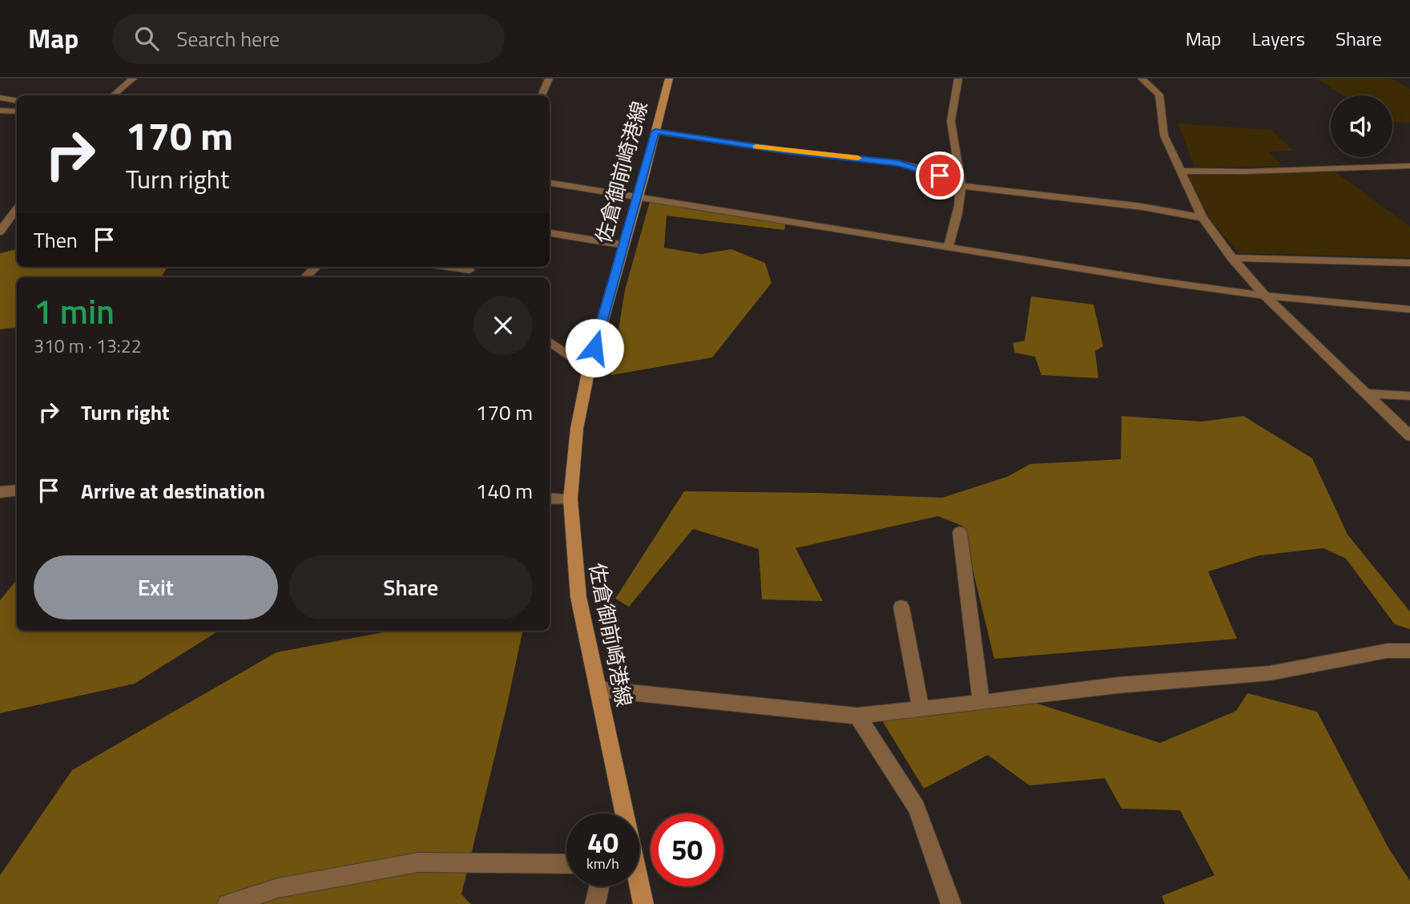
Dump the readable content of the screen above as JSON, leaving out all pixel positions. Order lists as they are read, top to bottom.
{
  "streets": {
    "main road": ["佐倉御前崎港線"]
  },
  "page": {
    "header": "Map",
    "search": "Search here",
    "nav": ["Map", "Layers", "Share"],
    "turn": ["170 m", "Turn right"],
    "then": "Then",
    "heading": ["1 min", "310 m · 13:22"],
    "list": [
      {
        "name": "Turn right",
        "value": "170 m"
      },
      {
        "name": "Arrive at destination",
        "value": "140 m"
      }
    ],
    "buttons": ["Exit", "Share"],
    "speed": "40 km/h",
    "limit": "50"
  }
}
